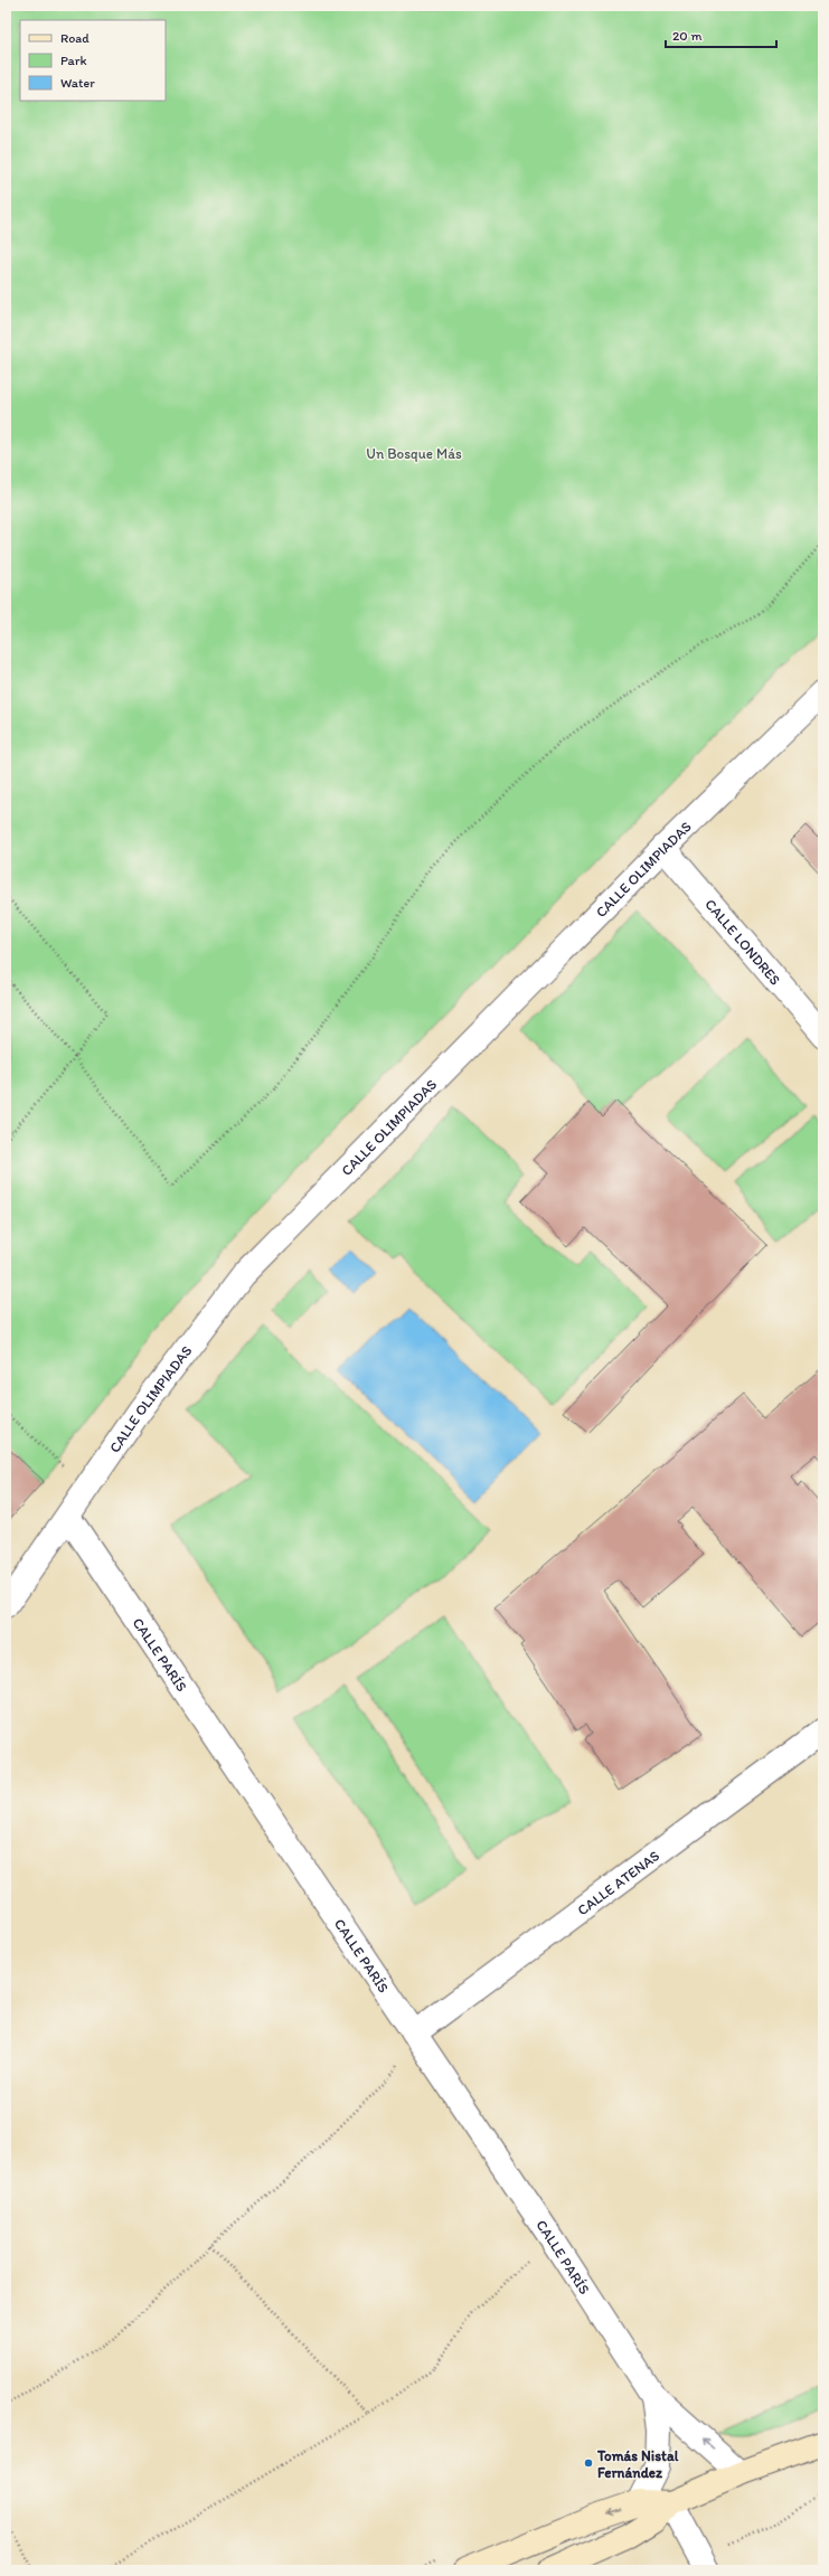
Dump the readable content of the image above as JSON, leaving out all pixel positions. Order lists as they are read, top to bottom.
{
  "streets": {
    "street": [
      "CALLE OLIMPIADAS",
      "CALLE LONDRES",
      "CALLE PARÍS",
      "CALLE ATENAS"
    ]
  },
  "crossings": [
    ["CALLE OLIMPIADAS", "CALLE LONDRES"],
    ["CALLE OLIMPIADAS", "CALLE PARÍS"],
    ["CALLE PARÍS", "CALLE ATENAS"]
  ],
  "parks": ["Un Bosque Más"],
  "places": ["Tomás Nistal Fernández"],
  "legend": ["Road", "Park", "Water"],
  "scale_bar": "20 m"
}
